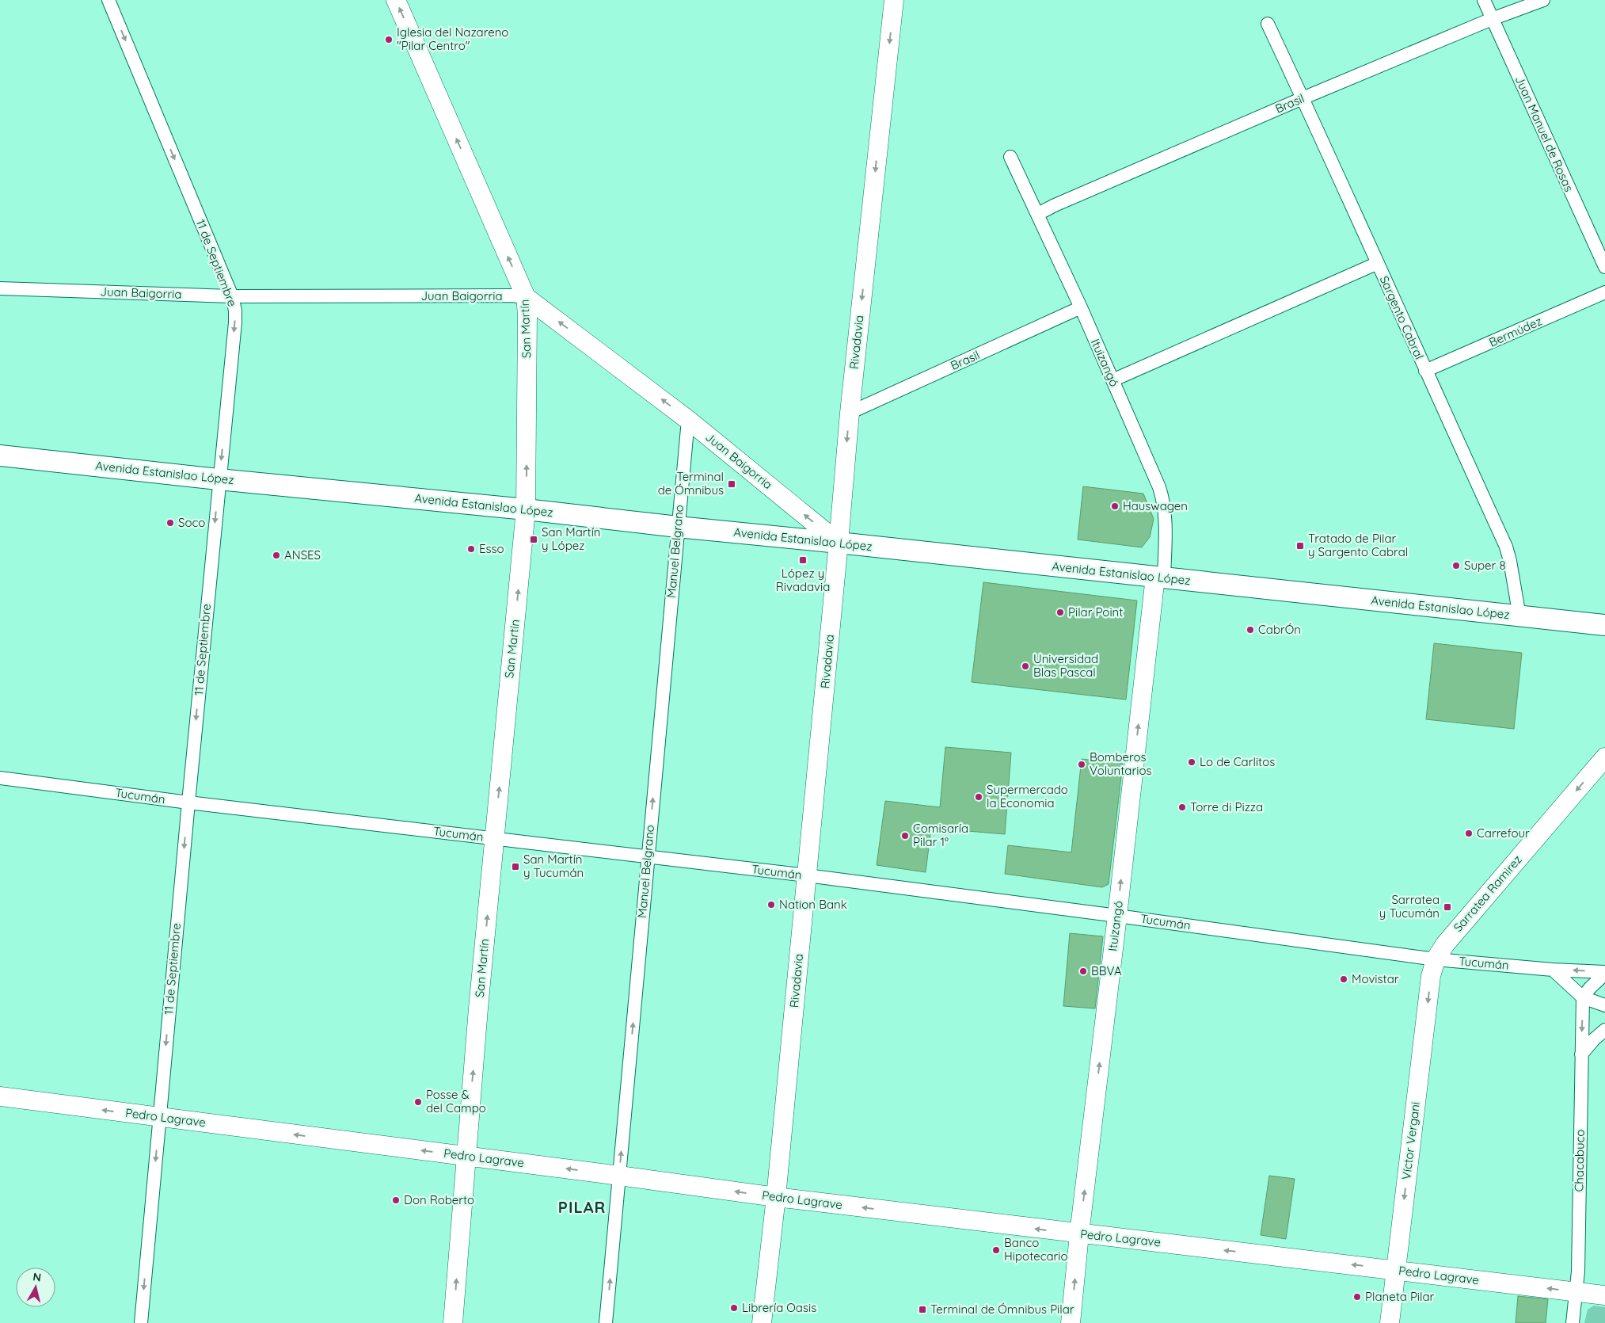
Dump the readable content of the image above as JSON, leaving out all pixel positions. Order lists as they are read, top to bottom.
{
  "streets": {
    "main road": ["Avenida Estanislao López"],
    "street": [
      "Brasil",
      "Juan Manuel de Rosas",
      "11 de Septiembre",
      "Juan Baigorria",
      "Sargento Cabral",
      "San Martín",
      "Bermúdez",
      "Rivadavia",
      "Ituizangó",
      "Manuel Belgrano",
      "Tucumán",
      "Sarratea Ramirez",
      "Pedro Lagrave",
      "Víctor Vergani",
      "Chacabuco"
    ]
  },
  "crossings": [
    ["Brasil", "Juan Manuel de Rosas"],
    ["Brasil", "Sargento Cabral"],
    ["Brasil", "Rivadavia"],
    ["Brasil", "Ituizangó"],
    ["11 de Septiembre", "Juan Baigorria"],
    ["11 de Septiembre", "Avenida Estanislao López"],
    ["11 de Septiembre", "Tucumán"],
    ["11 de Septiembre", "Pedro Lagrave"],
    ["Juan Baigorria", "San Martín"],
    ["Juan Baigorria", "Rivadavia"],
    ["Juan Baigorria", "Avenida Estanislao López"],
    ["Juan Baigorria", "Manuel Belgrano"],
    ["Sargento Cabral", "Bermúdez"],
    ["Sargento Cabral", "Avenida Estanislao López"],
    ["San Martín", "Avenida Estanislao López"],
    ["San Martín", "Tucumán"],
    ["San Martín", "Pedro Lagrave"],
    ["Rivadavia", "Avenida Estanislao López"],
    ["Rivadavia", "Tucumán"],
    ["Rivadavia", "Pedro Lagrave"],
    ["Ituizangó", "Avenida Estanislao López"],
    ["Ituizangó", "Tucumán"],
    ["Ituizangó", "Pedro Lagrave"],
    ["Avenida Estanislao López", "Manuel Belgrano"],
    ["Manuel Belgrano", "Tucumán"],
    ["Manuel Belgrano", "Pedro Lagrave"],
    ["Tucumán", "Sarratea Ramirez"],
    ["Tucumán", "Víctor Vergani"],
    ["Sarratea Ramirez", "Víctor Vergani"],
    ["Pedro Lagrave", "Víctor Vergani"],
    ["Pedro Lagrave", "Chacabuco"]
  ],
  "one_way": [
    "11 de Septiembre",
    "Juan Baigorria",
    "San Martín",
    "Rivadavia",
    "Ituizangó",
    "Manuel Belgrano",
    "Sarratea Ramirez",
    "Pedro Lagrave",
    "Víctor Vergani"
  ],
  "districts": ["PILAR"],
  "places": {
    "other": [
      "Iglesia del Nazareno \"Pilar Centro\"",
      "Hauswagen",
      "Soco",
      "Esso",
      "ANSES",
      "Super 8",
      "Pilar Point",
      "CabrÓn",
      "Universidad Blas Pascal",
      "Lo de Carlitos",
      "Bomberos Voluntarios",
      "Supermercado la Economia",
      "Torre di Pizza",
      "Carrefour",
      "Comisaría Pilar 1°",
      "Nation Bank",
      "BBVA",
      "Movistar",
      "Posse & del Campo",
      "Don Roberto",
      "Banco Hipotecario",
      "Planeta Pilar",
      "Librería Oasis"
    ],
    "transit": [
      "Terminal de Ómnibus",
      "San Martín y López",
      "Tratado de Pilar y Sargento Cabral",
      "López y Rivadavia",
      "San Martín y Tucumán",
      "Sarratea y Tucumán",
      "Terminal de Ómnibus Pilar"
    ]
  },
  "north": "top"
}
